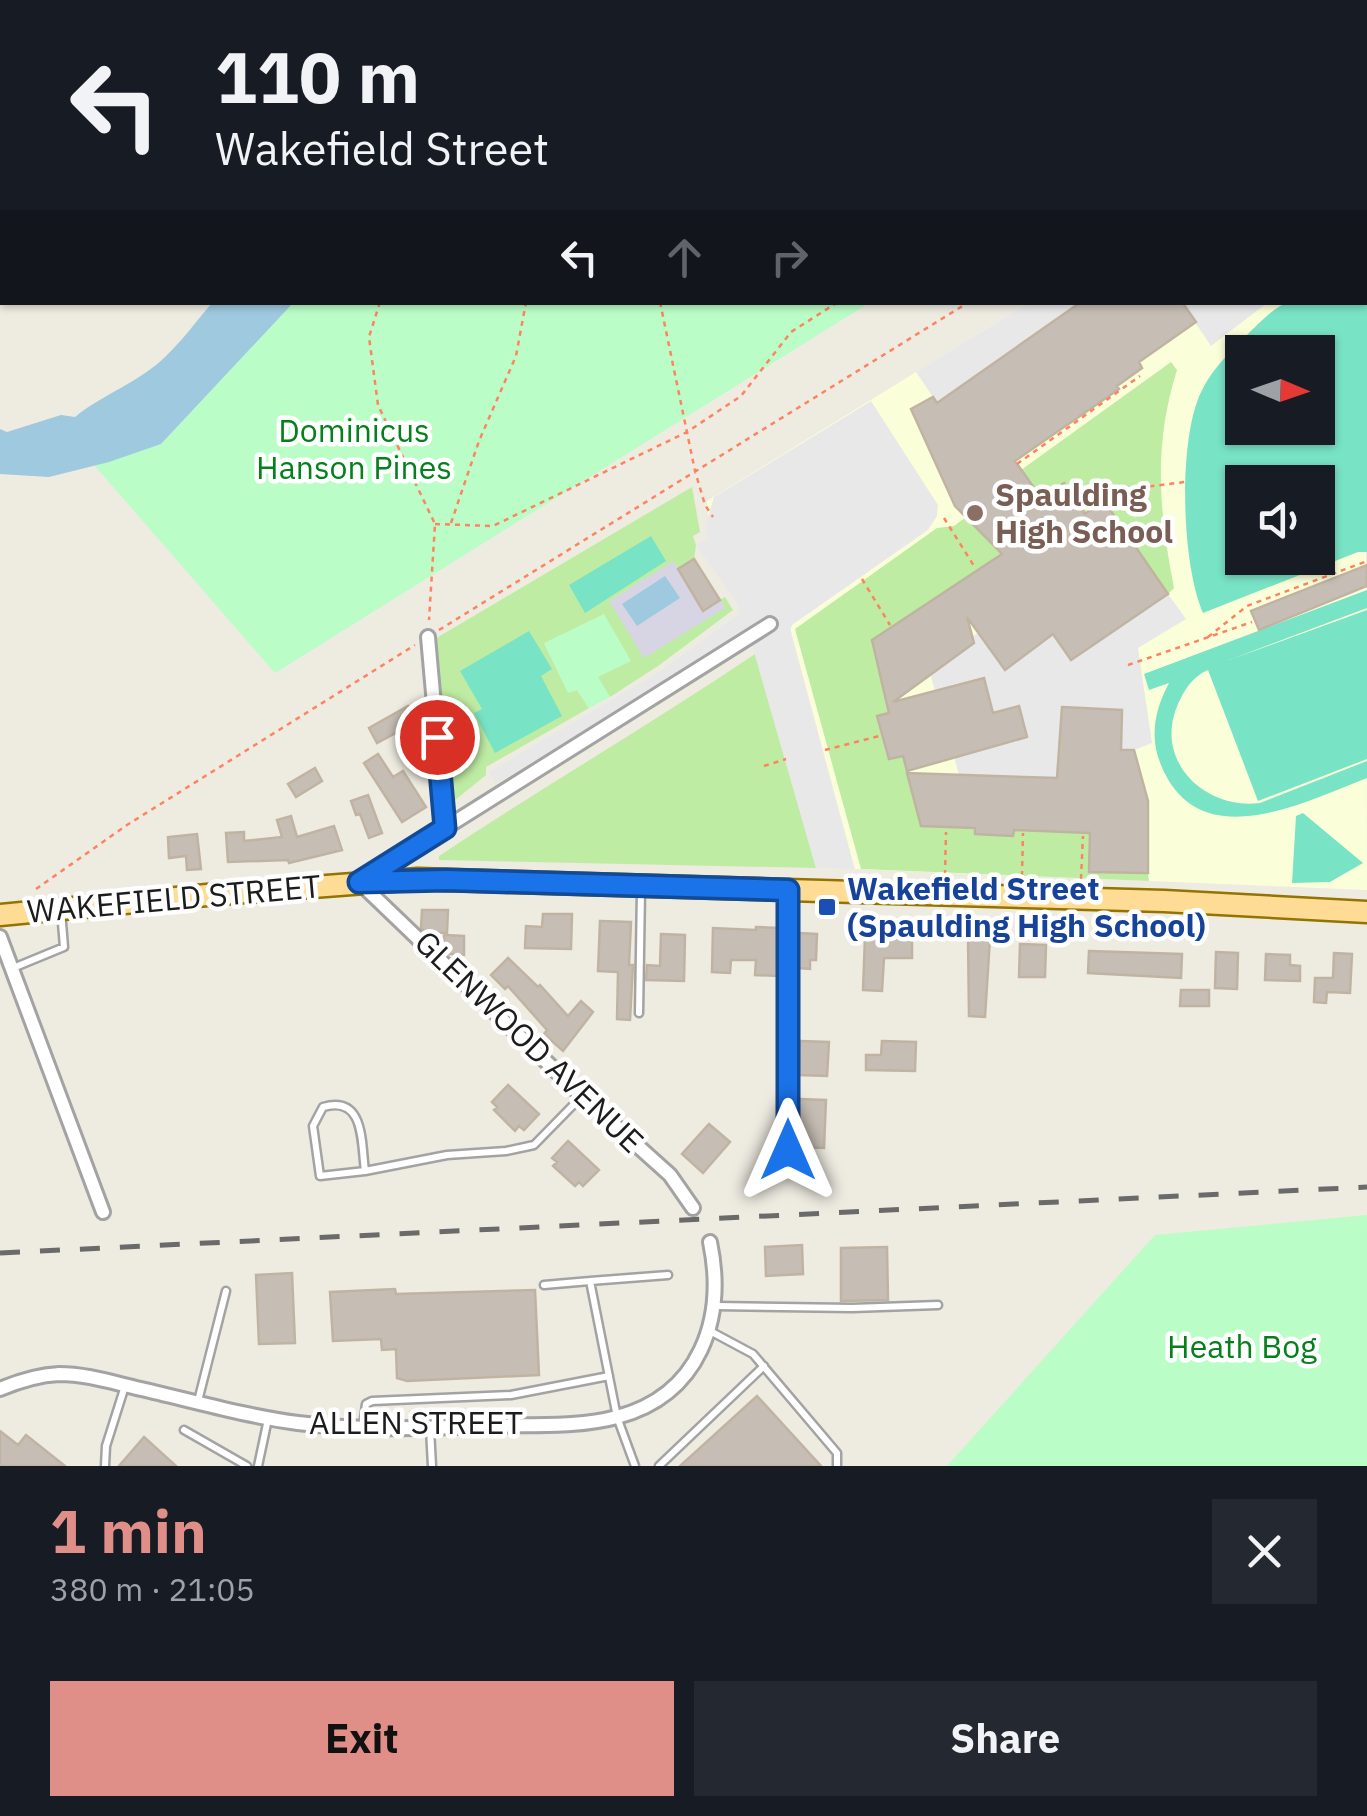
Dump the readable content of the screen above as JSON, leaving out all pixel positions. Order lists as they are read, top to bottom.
{
  "streets": {
    "main road": ["WAKEFIELD STREET"],
    "street": ["GLENWOOD AVENUE", "ALLEN STREET"]
  },
  "crossings": [
    ["WAKEFIELD STREET", "GLENWOOD AVENUE"]
  ],
  "parks": ["Dominicus Hanson Pines", "Heath Bog"],
  "places": {
    "other": ["Spaulding High School"],
    "transit": ["Wakefield Street (Spaulding High School)"]
  },
  "north": "right",
  "page": {
    "turn": ["110 m", "Wakefield Street"],
    "heading": ["1 min", "380 m · 21:05"],
    "buttons": ["Exit", "Share"]
  }
}
